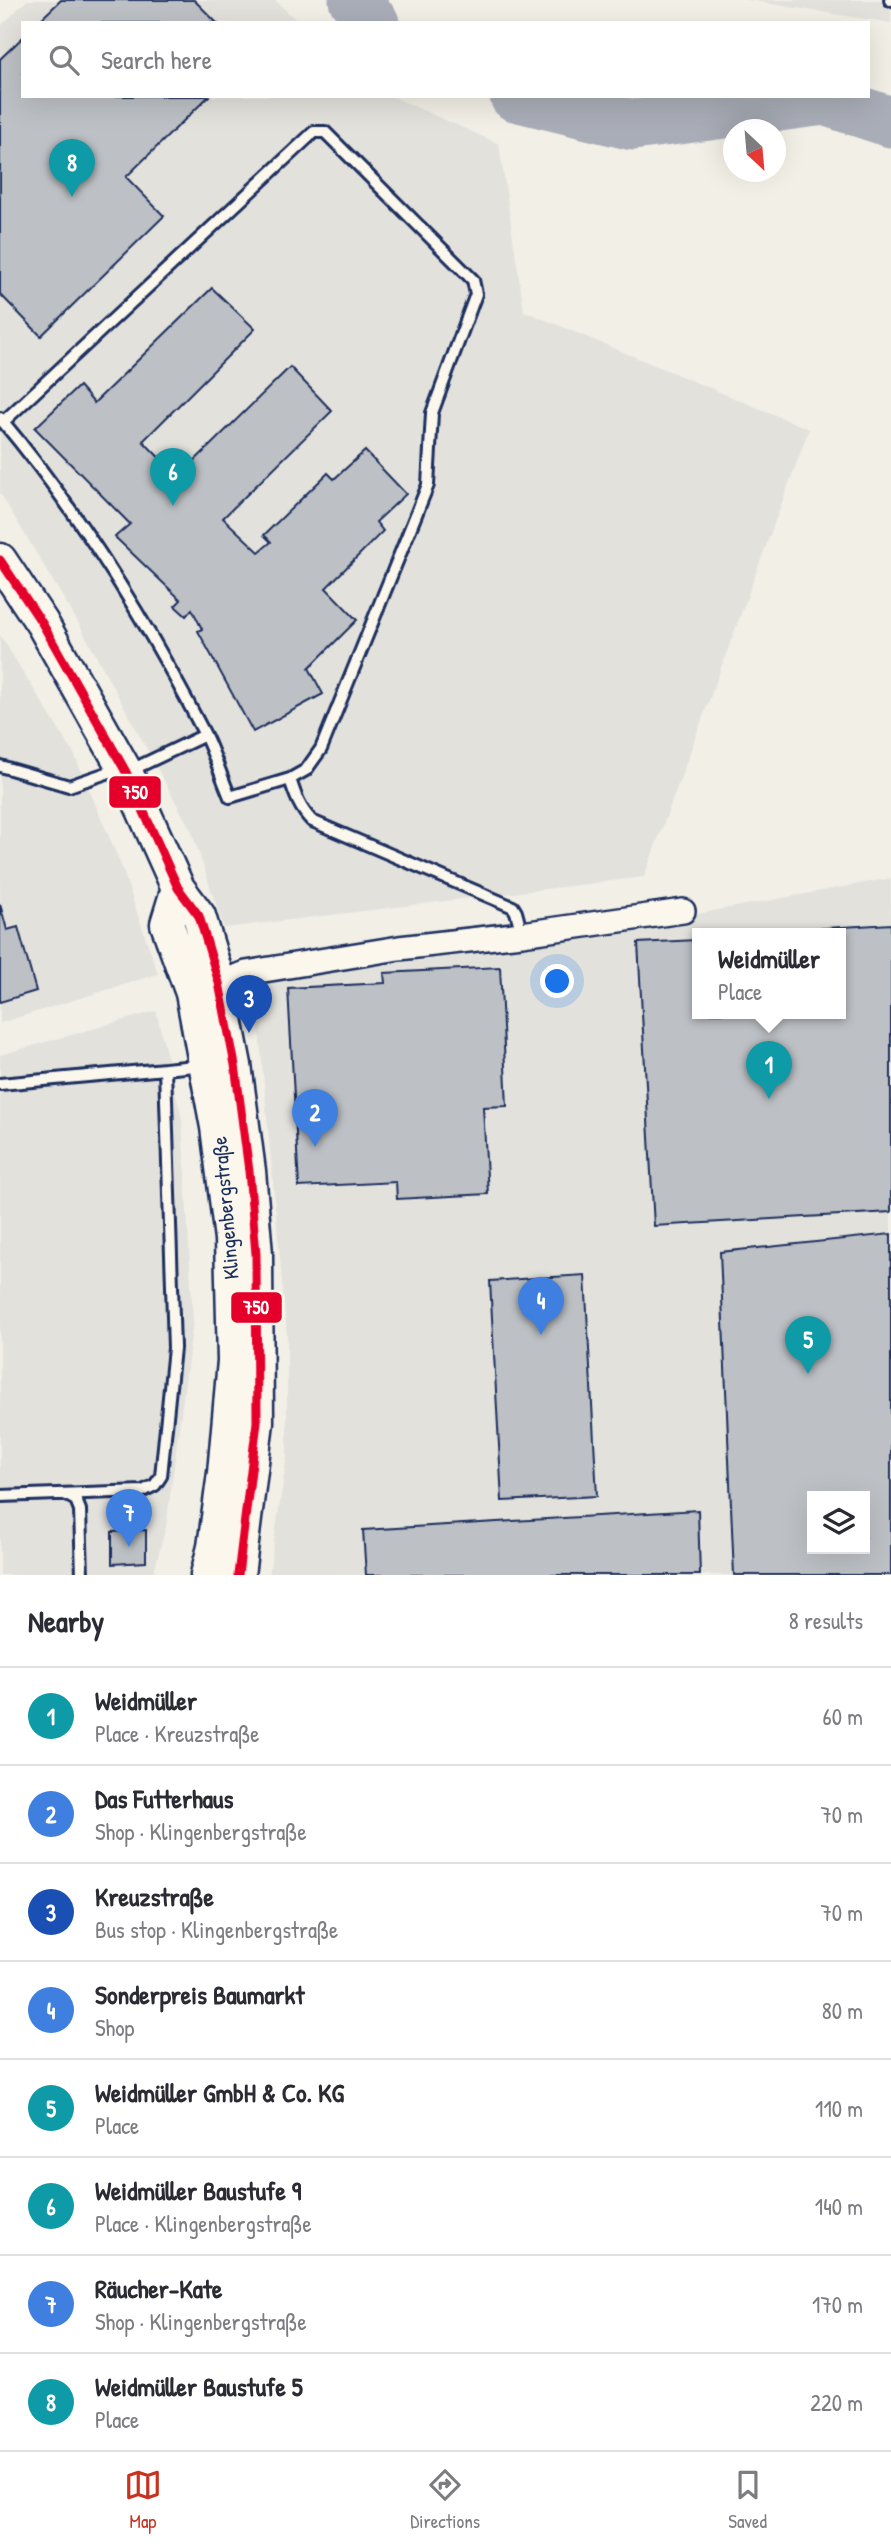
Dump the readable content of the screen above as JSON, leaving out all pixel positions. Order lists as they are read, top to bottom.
{
  "streets": {
    "main road": ["Klingenbergstraße"]
  },
  "lines": ["transit line 750"],
  "north": "bottom right",
  "page": {
    "search": "Search here",
    "pins": [
      "8",
      "6",
      "3",
      "1",
      "2",
      "4",
      "5",
      "7"
    ],
    "popup": ["Weidmüller", "Place"],
    "heading": ["Nearby", "8 results"],
    "list": [
      {
        "mark": "1",
        "name": "Weidmüller",
        "note": "Place · Kreuzstraße",
        "value": "60 m"
      },
      {
        "mark": "2",
        "name": "Das Futterhaus",
        "note": "Shop · Klingenbergstraße",
        "value": "70 m"
      },
      {
        "mark": "3",
        "name": "Kreuzstraße",
        "note": "Bus stop · Klingenbergstraße",
        "value": "70 m"
      },
      {
        "mark": "4",
        "name": "Sonderpreis Baumarkt",
        "note": "Shop",
        "value": "80 m"
      },
      {
        "mark": "5",
        "name": "Weidmüller GmbH & Co. KG",
        "note": "Place",
        "value": "110 m"
      },
      {
        "mark": "6",
        "name": "Weidmüller Baustufe 9",
        "note": "Place · Klingenbergstraße",
        "value": "140 m"
      },
      {
        "mark": "7",
        "name": "Räucher-Kate",
        "note": "Shop · Klingenbergstraße",
        "value": "170 m"
      },
      {
        "mark": "8",
        "name": "Weidmüller Baustufe 5",
        "note": "Place",
        "value": "220 m"
      }
    ],
    "nav": ["Map", "Directions", "Saved"]
  }
}
